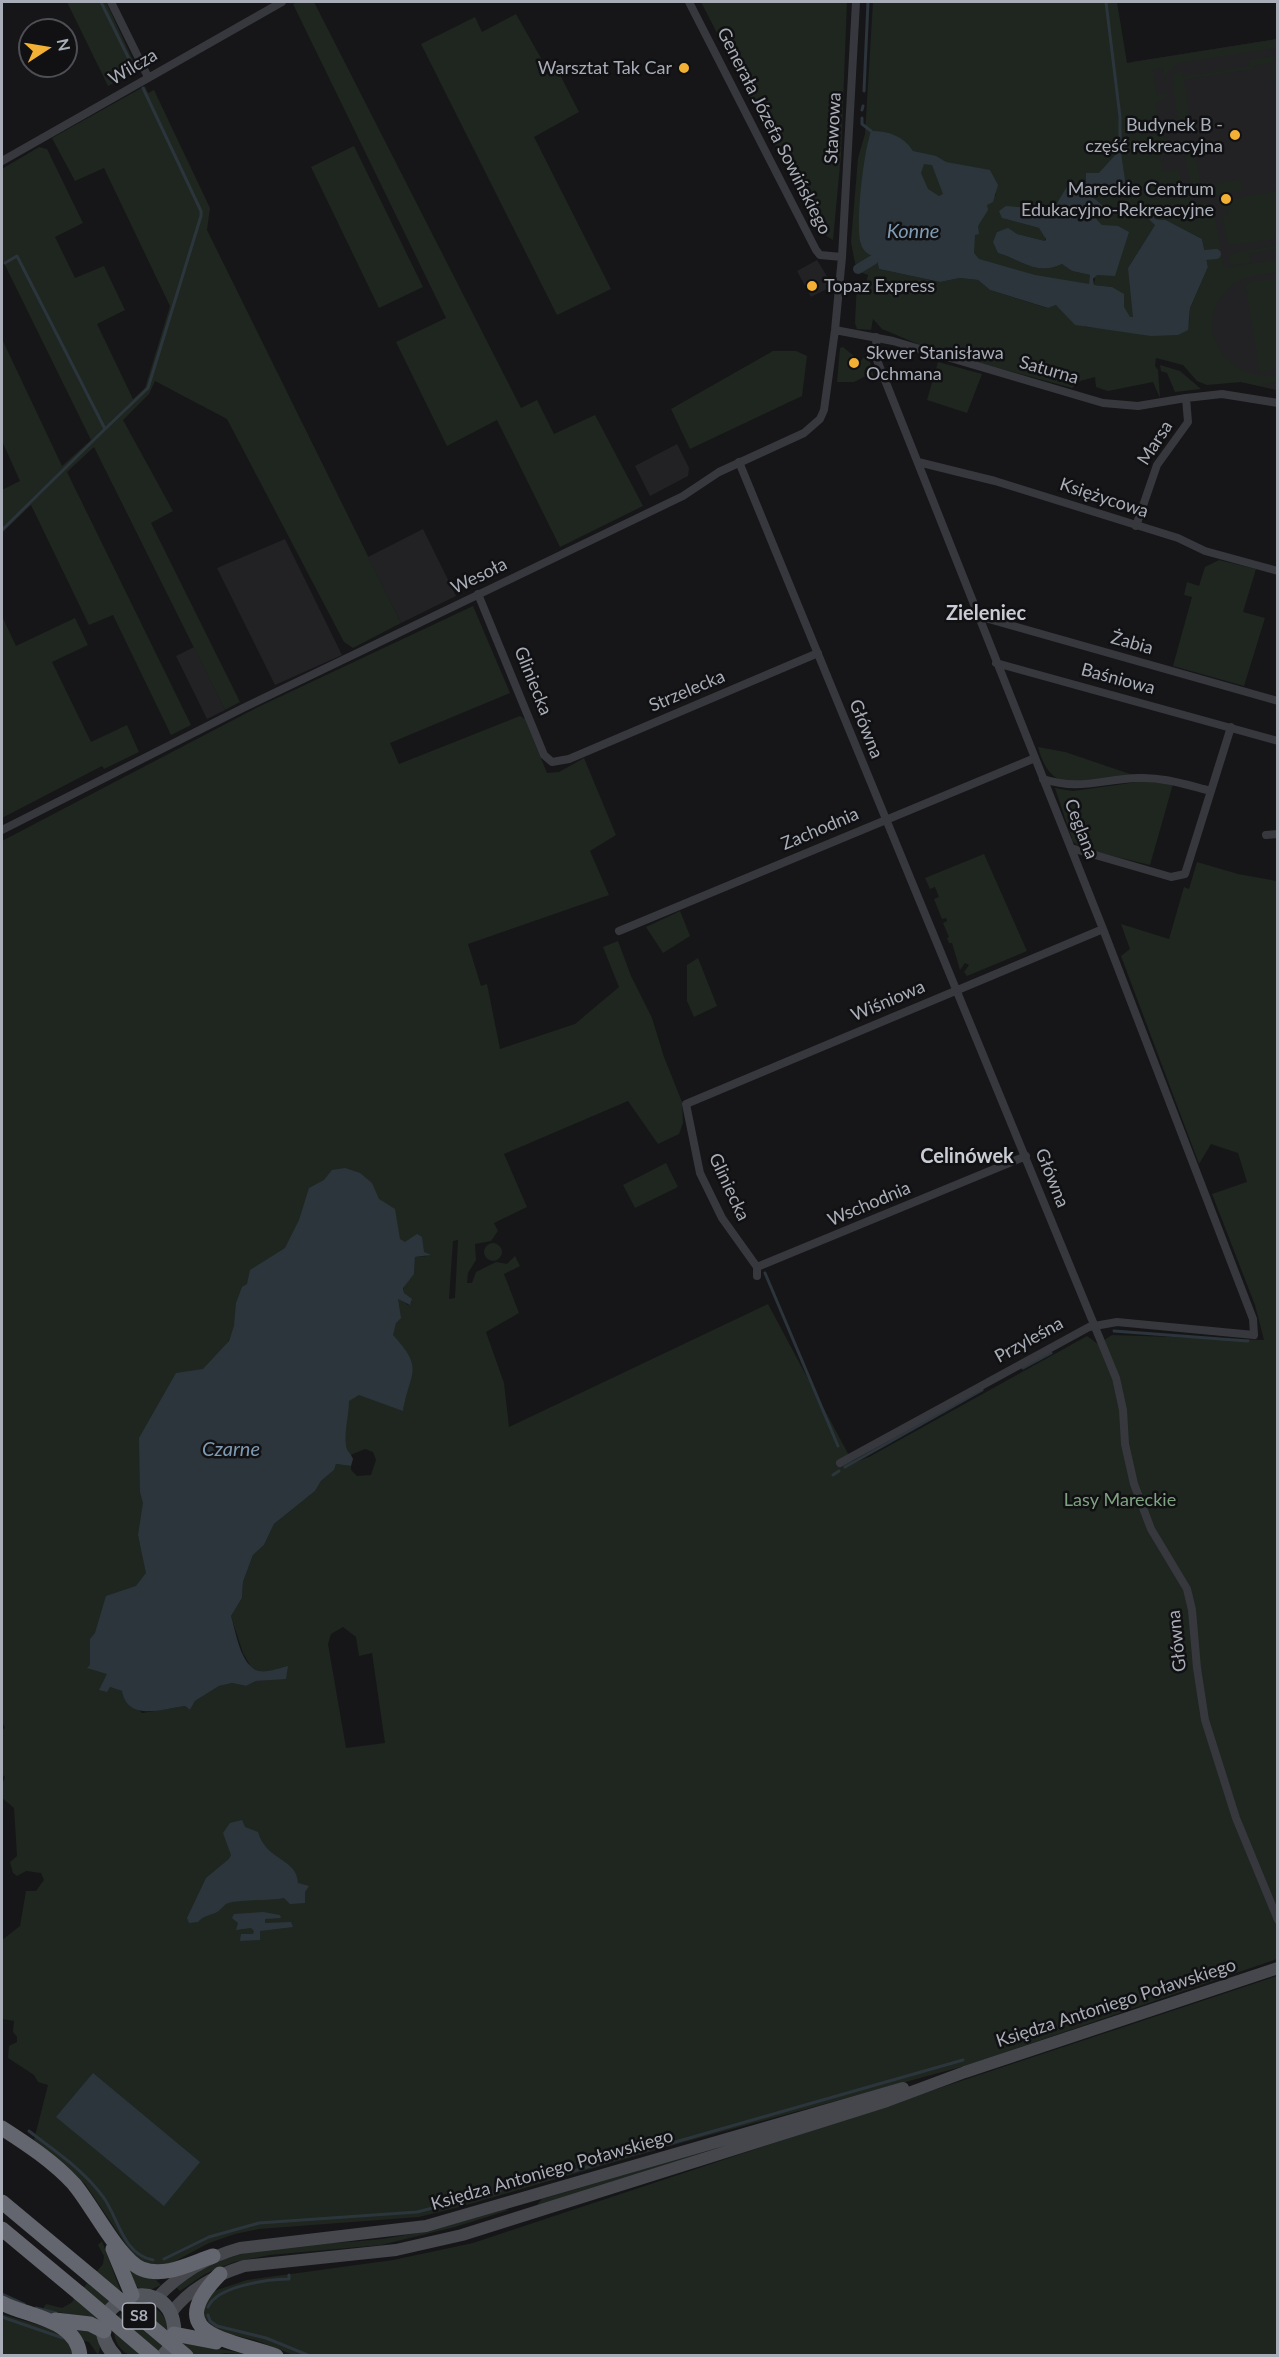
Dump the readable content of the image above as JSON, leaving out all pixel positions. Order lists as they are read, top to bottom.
{
  "streets": {
    "highway": ["S8"],
    "main road": ["Księdza Antoniego Poławskiego"],
    "street": [
      "Wilcza",
      "Stawowa",
      "Generała Józefa Sowińskiego",
      "Saturna",
      "Marsa",
      "Księżycowa",
      "Wesoła",
      "Żabia",
      "Baśniowa",
      "Gliniecka",
      "Strzelecka",
      "Główna",
      "Zachodnia",
      "Ceglana",
      "Wiśniowa",
      "Wschodnia",
      "Przyleśna"
    ]
  },
  "crossings": [
    ["Stawowa", "Generała Józefa Sowińskiego"],
    ["Stawowa", "Wesoła"],
    ["Generała Józefa Sowińskiego", "Wesoła"],
    ["Saturna", "Marsa"],
    ["Saturna", "Wesoła"],
    ["Saturna", "Ceglana"],
    ["Marsa", "Księżycowa"],
    ["Księżycowa", "Ceglana"],
    ["Wesoła", "Gliniecka"],
    ["Wesoła", "Główna"],
    ["Żabia", "Ceglana"],
    ["Baśniowa", "Ceglana"],
    ["Gliniecka", "Strzelecka"],
    ["Gliniecka", "Wiśniowa"],
    ["Gliniecka", "Wschodnia"],
    ["Strzelecka", "Główna"],
    ["Główna", "Zachodnia"],
    ["Główna", "Wiśniowa"],
    ["Główna", "Wschodnia"],
    ["Główna", "Przyleśna"],
    ["Zachodnia", "Ceglana"],
    ["Ceglana", "Wiśniowa"],
    ["Ceglana", "Przyleśna"]
  ],
  "districts": ["Zieleniec", "Celinówek"],
  "water": ["Konne", "Czarne"],
  "parks": ["Lasy Mareckie"],
  "places": [
    "Warsztat Tak Car",
    "Budynek B - część rekreacyjna",
    "Mareckie Centrum Edukacyjno-Rekreacyjne",
    "Topaz Express",
    "Skwer Stanisława Ochmana"
  ],
  "north": "right"
}
